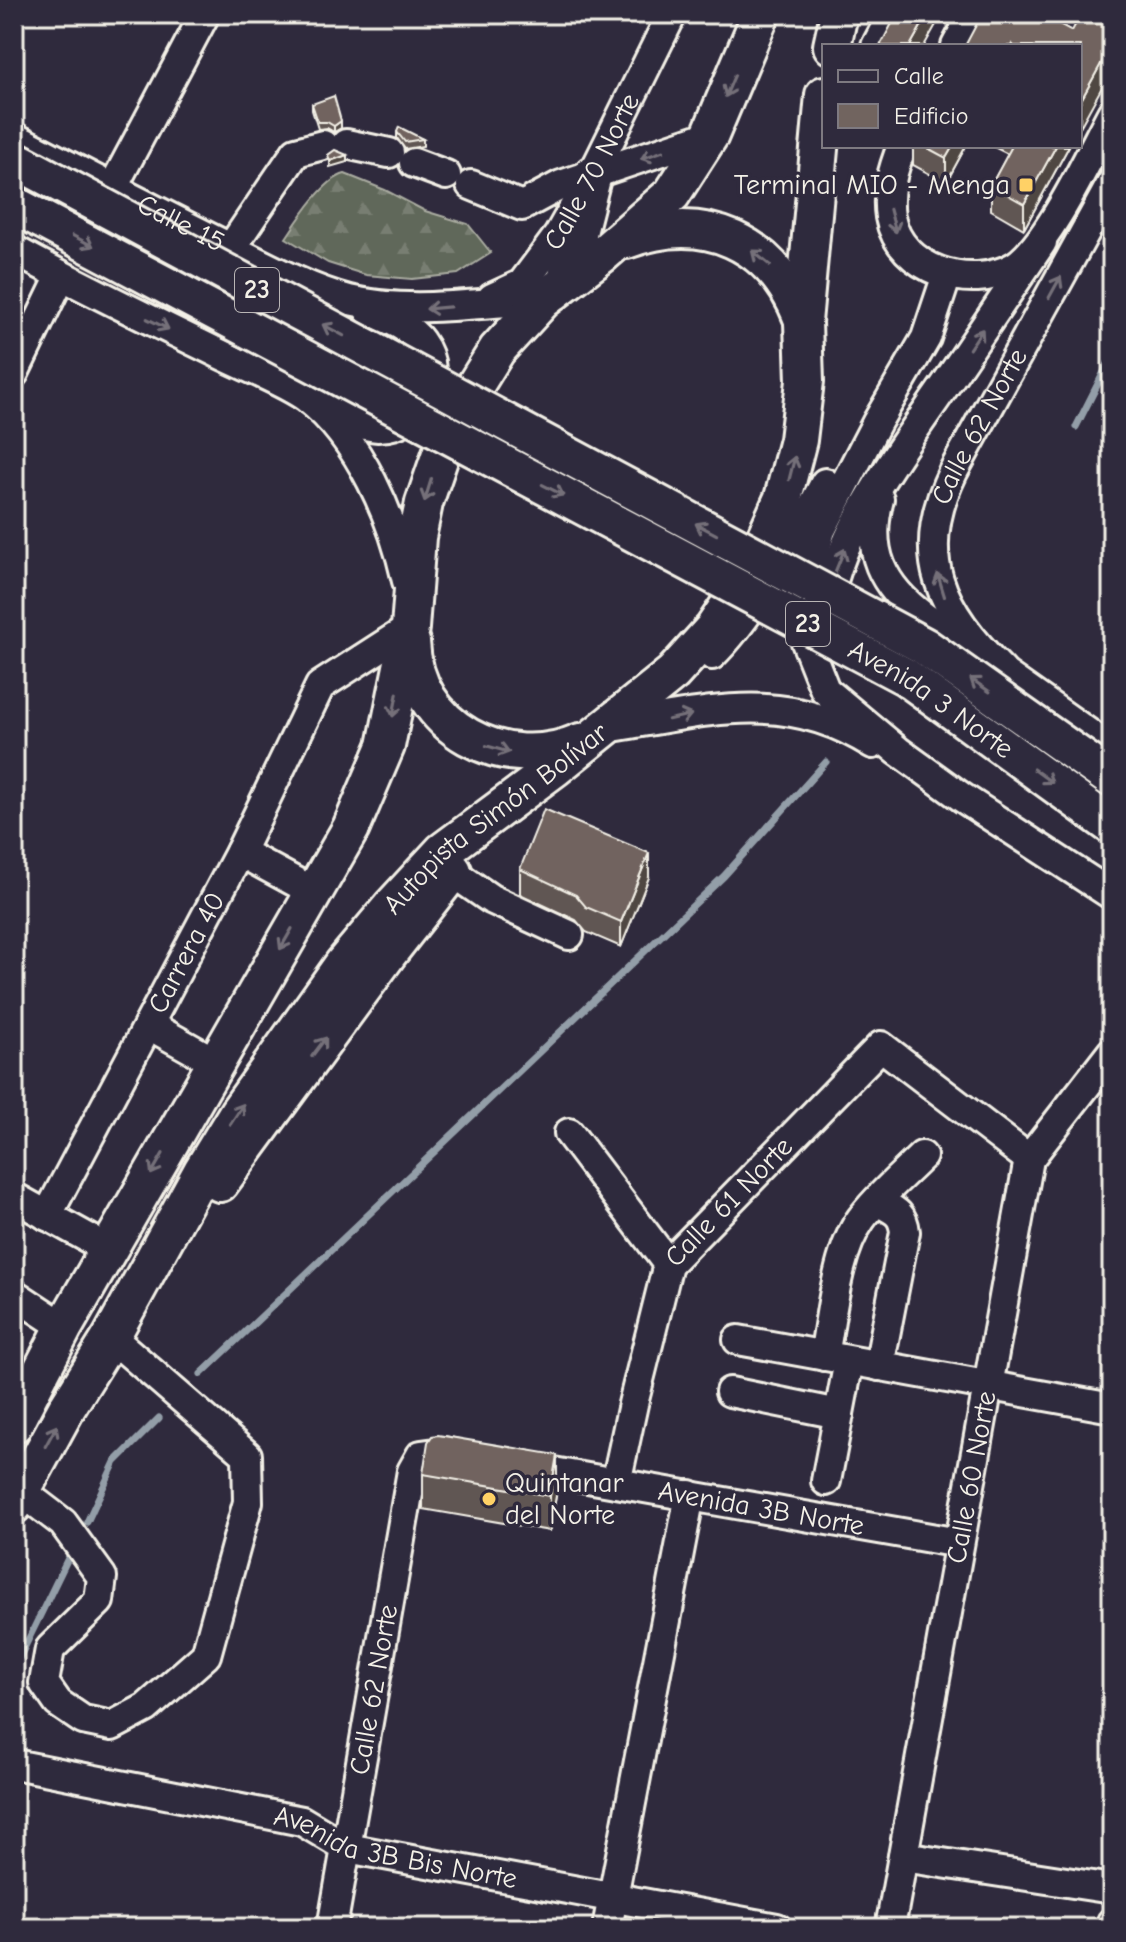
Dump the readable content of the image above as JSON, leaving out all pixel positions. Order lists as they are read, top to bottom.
{
  "streets": {
    "main road": [
      "Calle 15",
      "23",
      "Avenida 3 Norte",
      "Autopista Simón Bolívar"
    ],
    "street": [
      "Calle 70 Norte",
      "Calle 62 Norte",
      "Carrera 40",
      "Calle 61 Norte",
      "Calle 60 Norte",
      "Avenida 3B Norte",
      "Avenida 3B Bis Norte"
    ]
  },
  "crossings": [
    ["Calle 70 Norte", "Calle 15"],
    ["Calle 15", "Avenida 3 Norte"],
    ["Calle 62 Norte", "Avenida 3B Norte"],
    ["Calle 62 Norte", "Avenida 3B Bis Norte"],
    ["Calle 61 Norte", "Calle 60 Norte"],
    ["Calle 61 Norte", "Avenida 3B Norte"],
    ["Calle 60 Norte", "Avenida 3B Norte"]
  ],
  "places": {
    "transit": ["Terminal MIO - Menga"],
    "other": ["Quintanar del Norte"]
  },
  "legend": ["Calle", "Edificio"]
}
